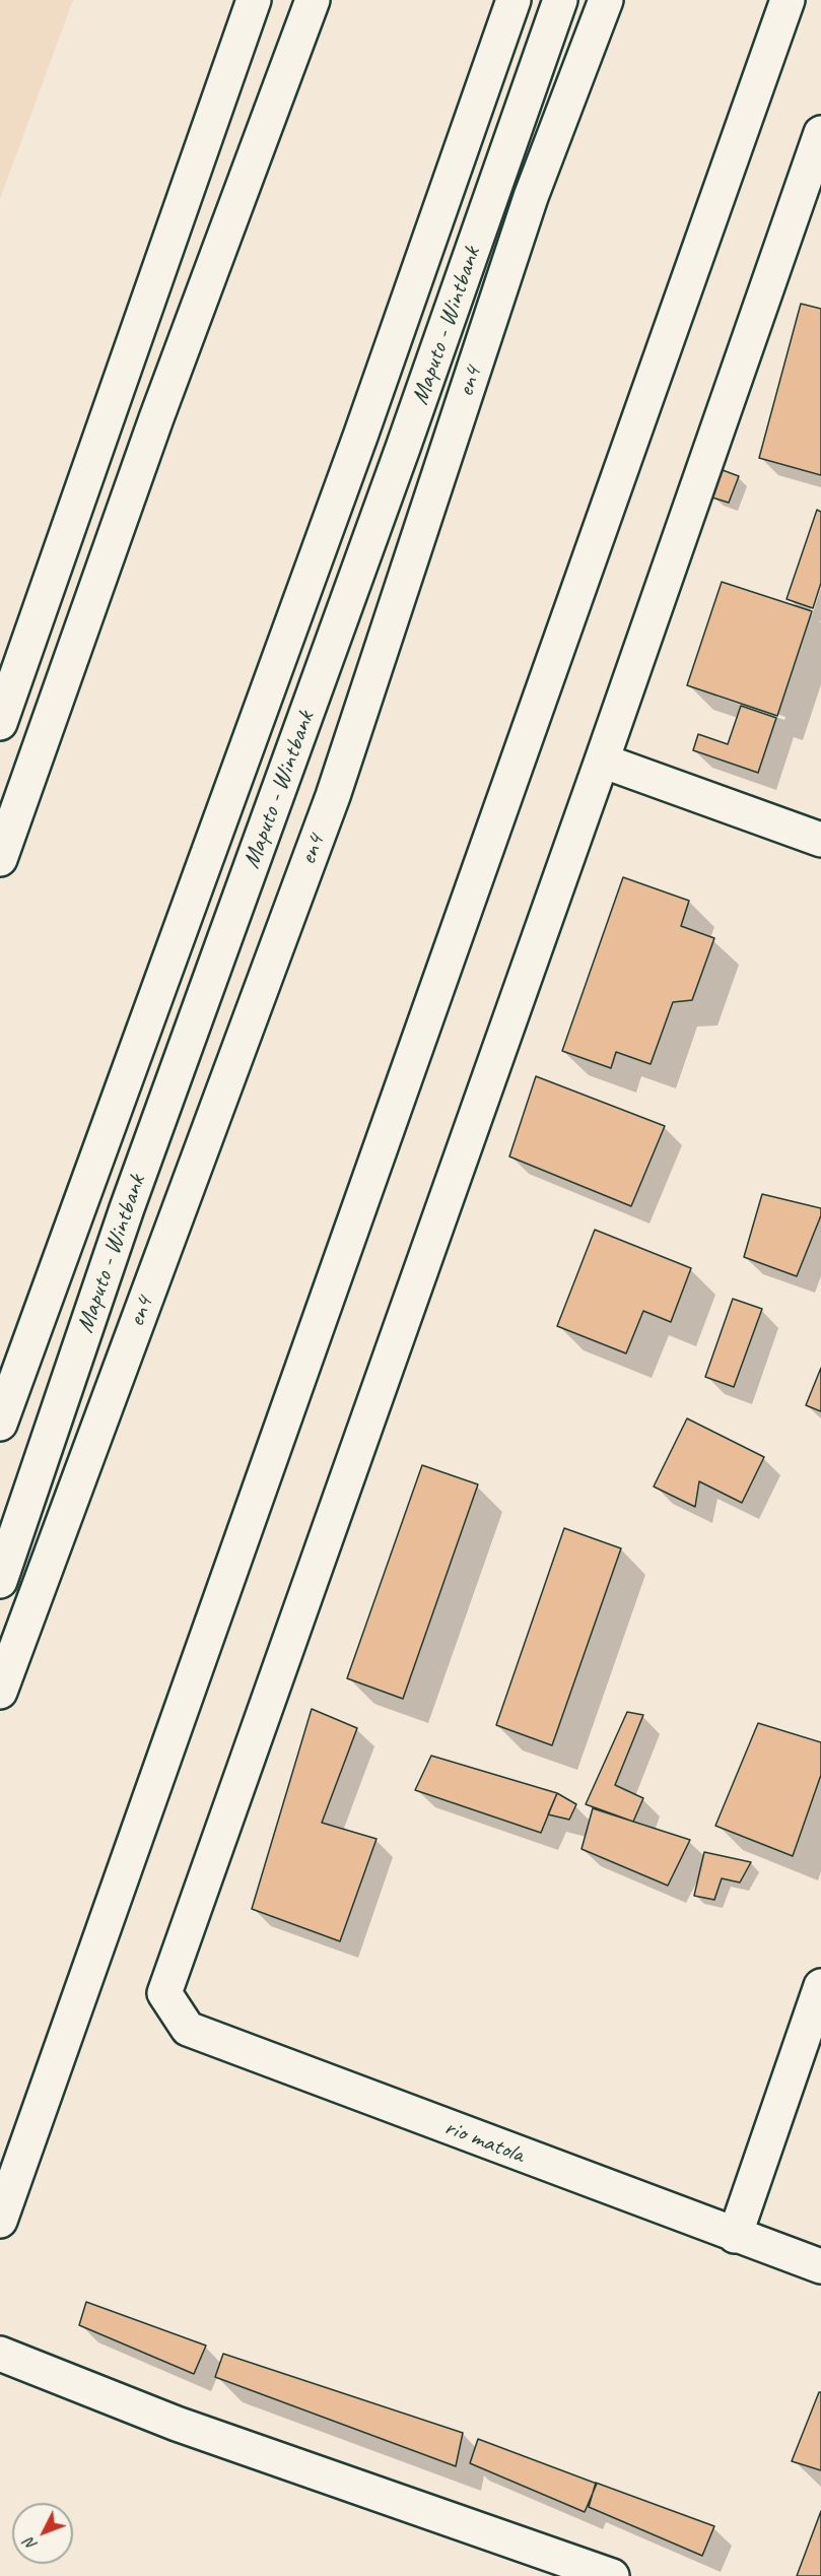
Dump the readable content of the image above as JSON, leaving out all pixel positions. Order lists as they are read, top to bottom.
{
  "streets": {
    "main road": ["Maputo - Wintbank", "en4", "rio matola"]
  },
  "north": "bottom left"
}
